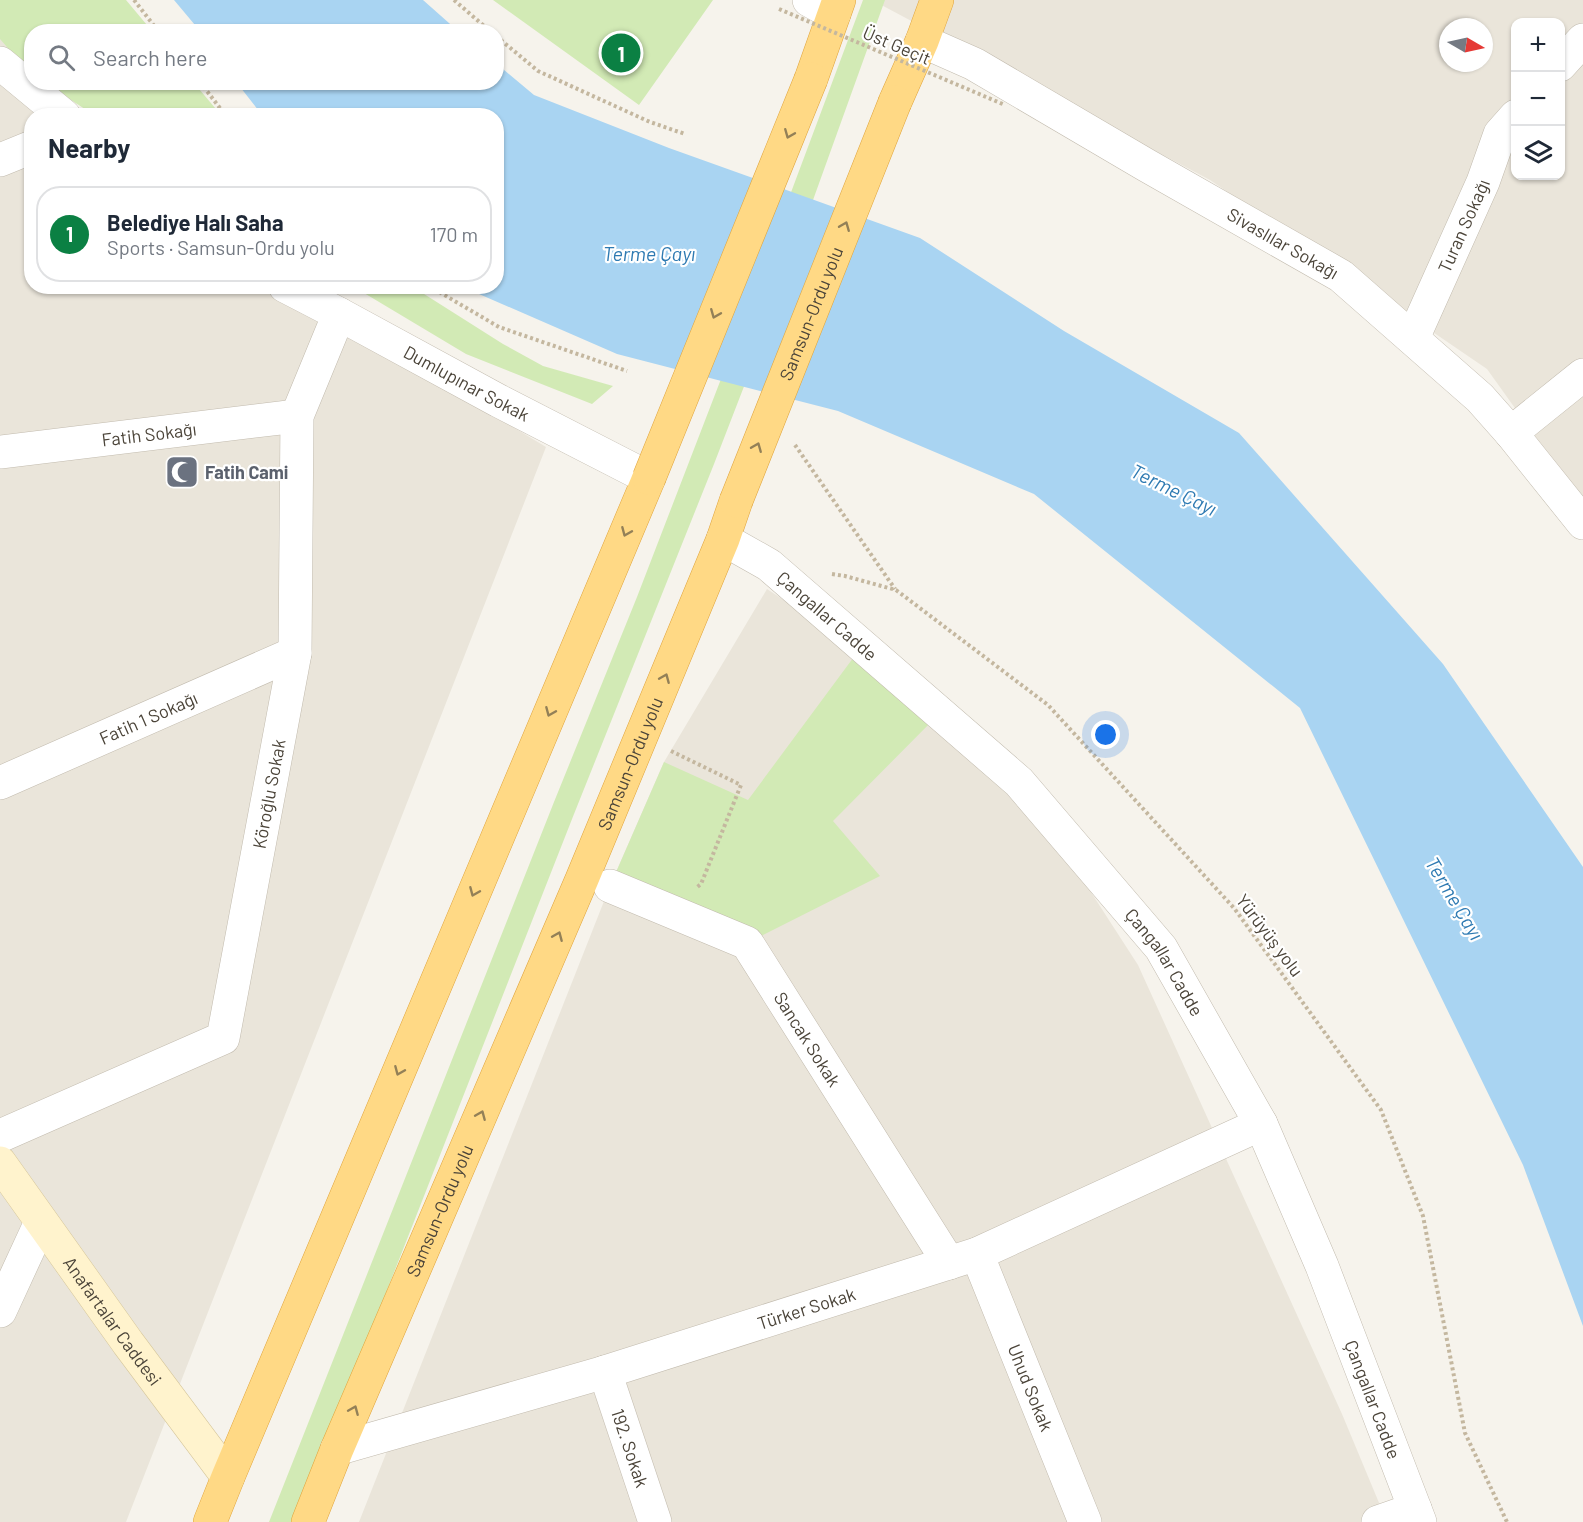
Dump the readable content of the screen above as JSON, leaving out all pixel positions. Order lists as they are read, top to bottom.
{
  "streets": {
    "highway": ["Samsun-Ordu yolu"],
    "main road": ["Anafartalar Caddesi"],
    "street": [
      "Turan Sokağı",
      "Sivaslılar Sokağı",
      "Dumlupınar Sokak",
      "Fatih Sokağı",
      "Çangallar Cadde",
      "Fatih 1 Sokağı",
      "Köroğlu Sokak",
      "Sancak Sokak",
      "Türker Sokak",
      "Uhud Sokak",
      "192. Sokak"
    ],
    "path": ["Üst Geçit", "Yürüyüş yolu"]
  },
  "crossings": [
    ["Turan Sokağı", "Sivaslılar Sokağı"],
    ["Sivaslılar Sokağı", "Samsun-Ordu yolu"],
    ["Samsun-Ordu yolu", "Çangallar Cadde"],
    ["Samsun-Ordu yolu", "Türker Sokak"],
    ["Dumlupınar Sokak", "Köroğlu Sokak"],
    ["Fatih Sokağı", "Köroğlu Sokak"],
    ["Çangallar Cadde", "Türker Sokak"],
    ["Fatih 1 Sokağı", "Köroğlu Sokak"],
    ["Sancak Sokak", "Türker Sokak"],
    ["Sancak Sokak", "Uhud Sokak"],
    ["Türker Sokak", "Uhud Sokak"],
    ["Türker Sokak", "192. Sokak"]
  ],
  "water": ["Terme Çayı"],
  "places": {
    "mosque": ["Fatih Cami"]
  },
  "north": "right",
  "page": {
    "map_buttons": ["+", "−"],
    "search": "Search here",
    "pins": "1",
    "heading": "Nearby",
    "list": [
      {
        "mark": "1",
        "name": "Belediye Halı Saha",
        "note": "Sports · Samsun-Ordu yolu",
        "value": "170 m"
      }
    ]
  }
}
